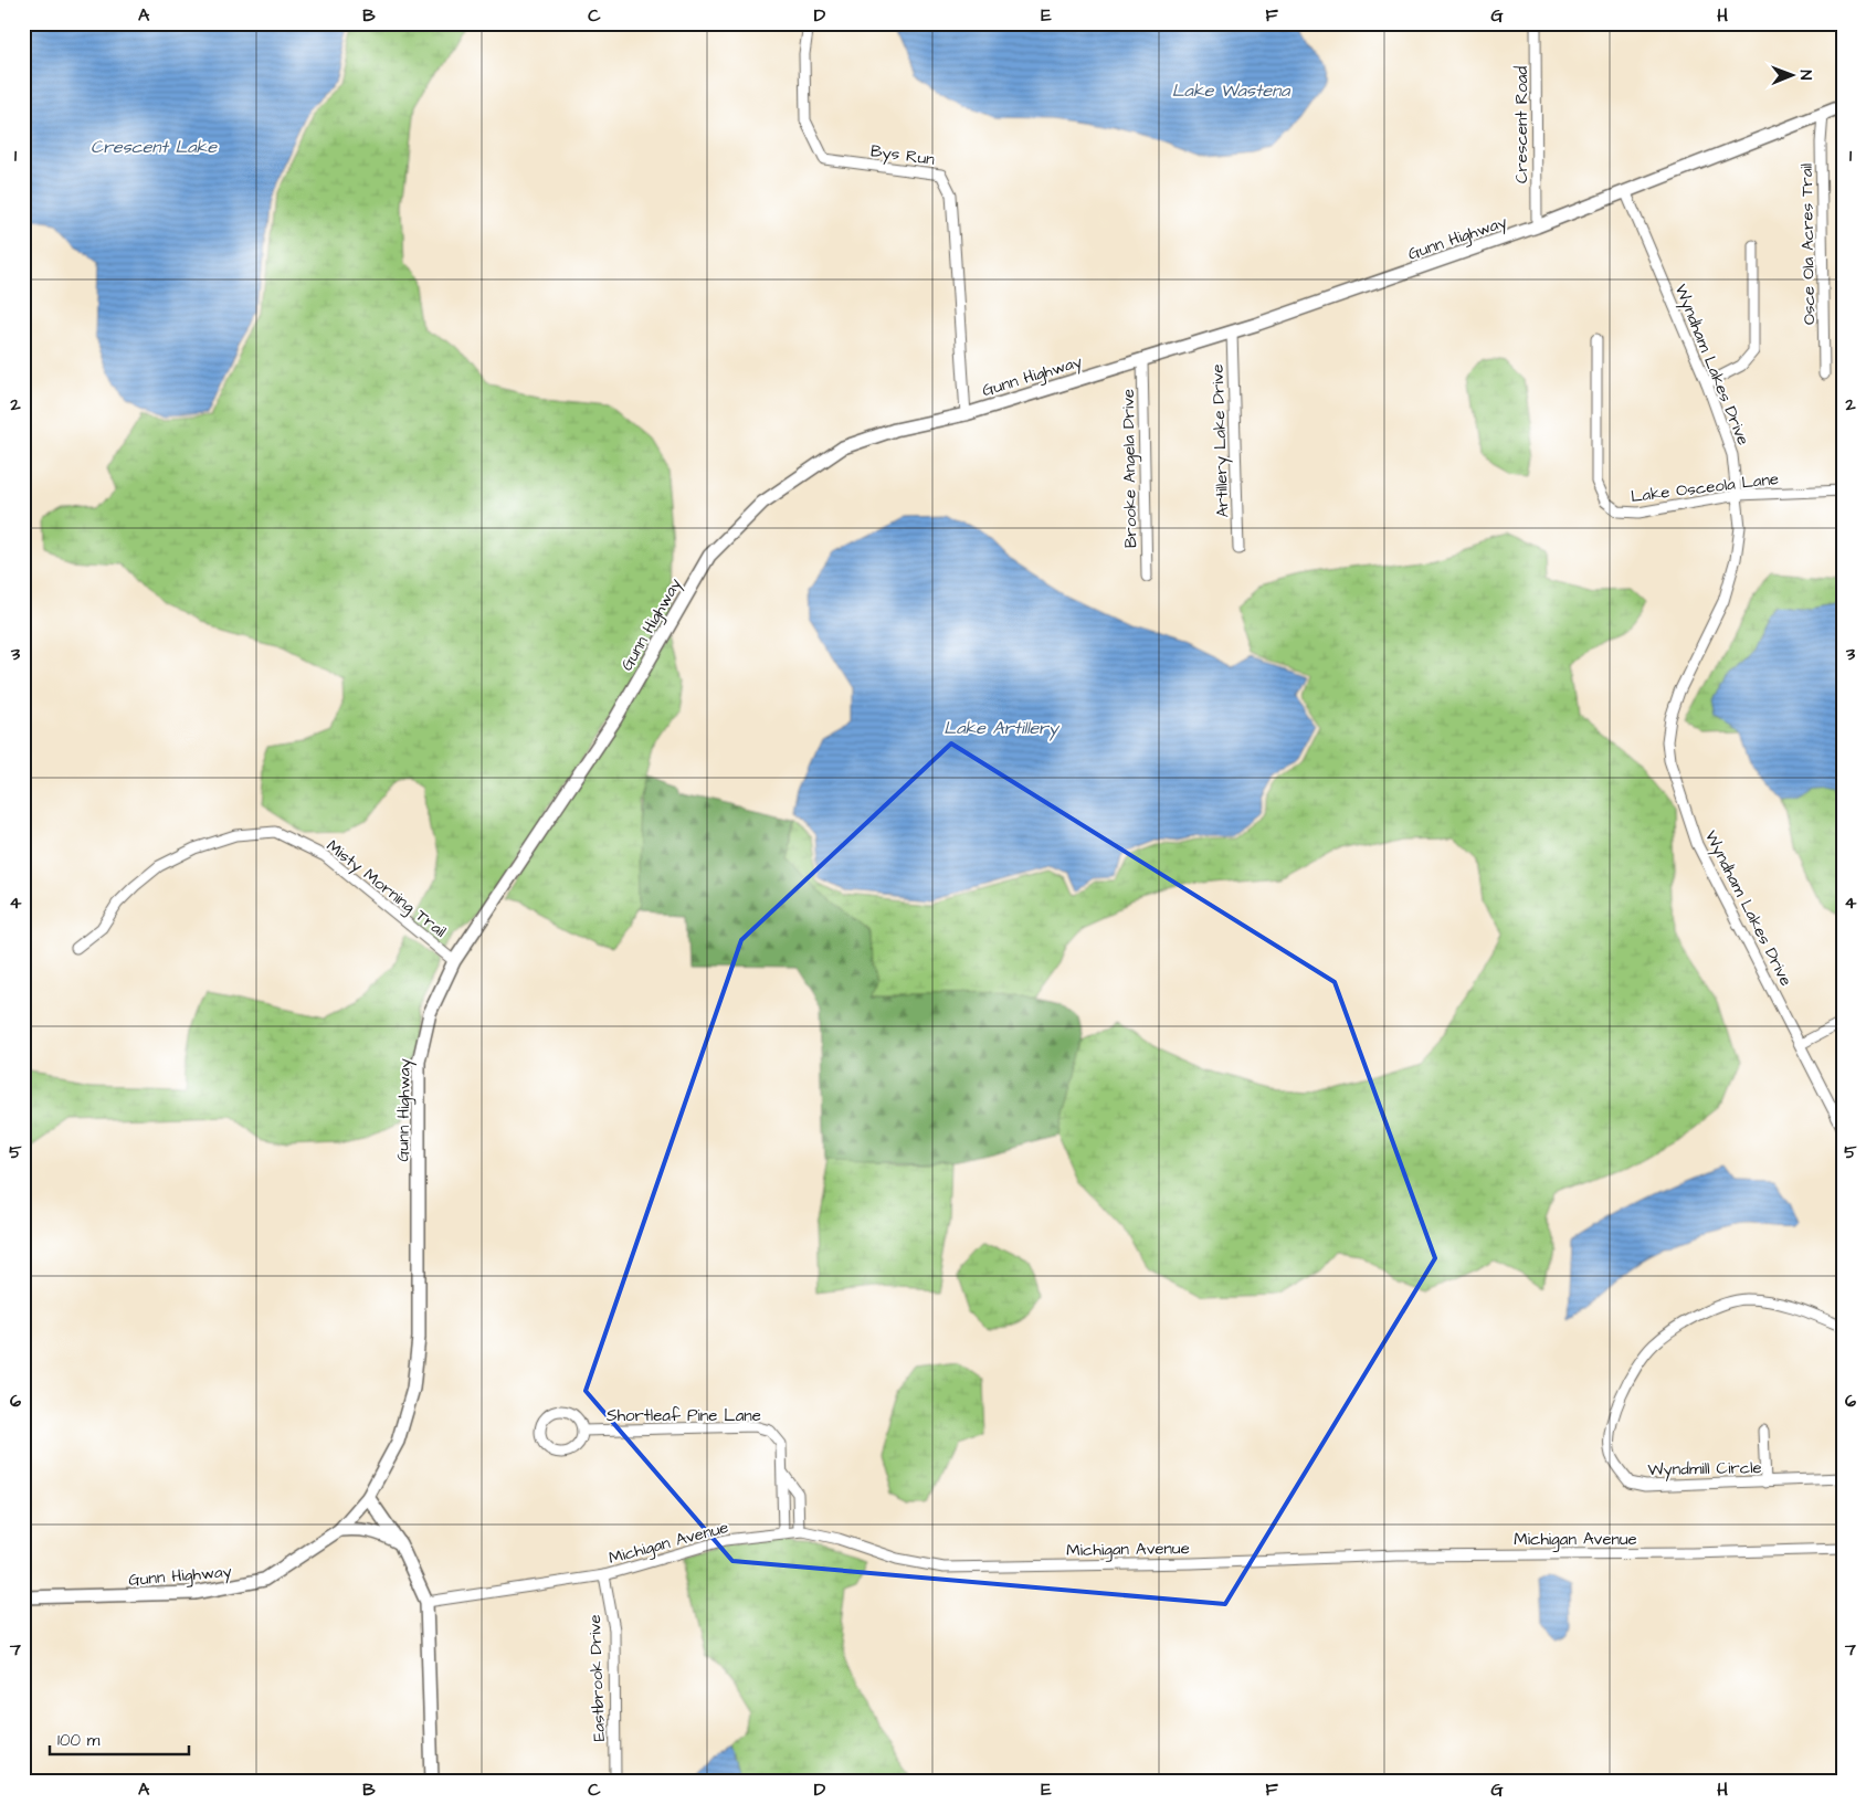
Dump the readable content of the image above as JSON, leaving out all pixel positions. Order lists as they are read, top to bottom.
{
  "streets": {
    "main road": ["Gunn Highway"],
    "street": [
      "Crescent Road",
      "Bys Run",
      "Osce Ola Acres Trail",
      "Wyndham Lakes Drive",
      "Artillery Lake Drive",
      "Brooke Angela Drive",
      "Lake Osceola Lane",
      "Misty Morning Trail",
      "Shortleaf Pine Lane",
      "Wyndmill Circle",
      "Michigan Avenue",
      "Eastbrook Drive"
    ]
  },
  "crossings": [
    ["Crescent Road", "Gunn Highway"],
    ["Bys Run", "Gunn Highway"],
    ["Gunn Highway", "Osce Ola Acres Trail"],
    ["Gunn Highway", "Wyndham Lakes Drive"],
    ["Gunn Highway", "Artillery Lake Drive"],
    ["Gunn Highway", "Brooke Angela Drive"],
    ["Gunn Highway", "Misty Morning Trail"],
    ["Wyndham Lakes Drive", "Lake Osceola Lane"],
    ["Shortleaf Pine Lane", "Michigan Avenue"],
    ["Michigan Avenue", "Eastbrook Drive"]
  ],
  "water": ["Lake Wastena", "Crescent Lake", "Lake Artillery"],
  "scale_bar": "100 m",
  "north": "right",
  "grid": {
    "columns": [
      "A",
      "B",
      "C",
      "D",
      "E",
      "F",
      "G",
      "H"
    ],
    "rows": [
      "1",
      "2",
      "3",
      "4",
      "5",
      "6",
      "7"
    ]
  }
}
